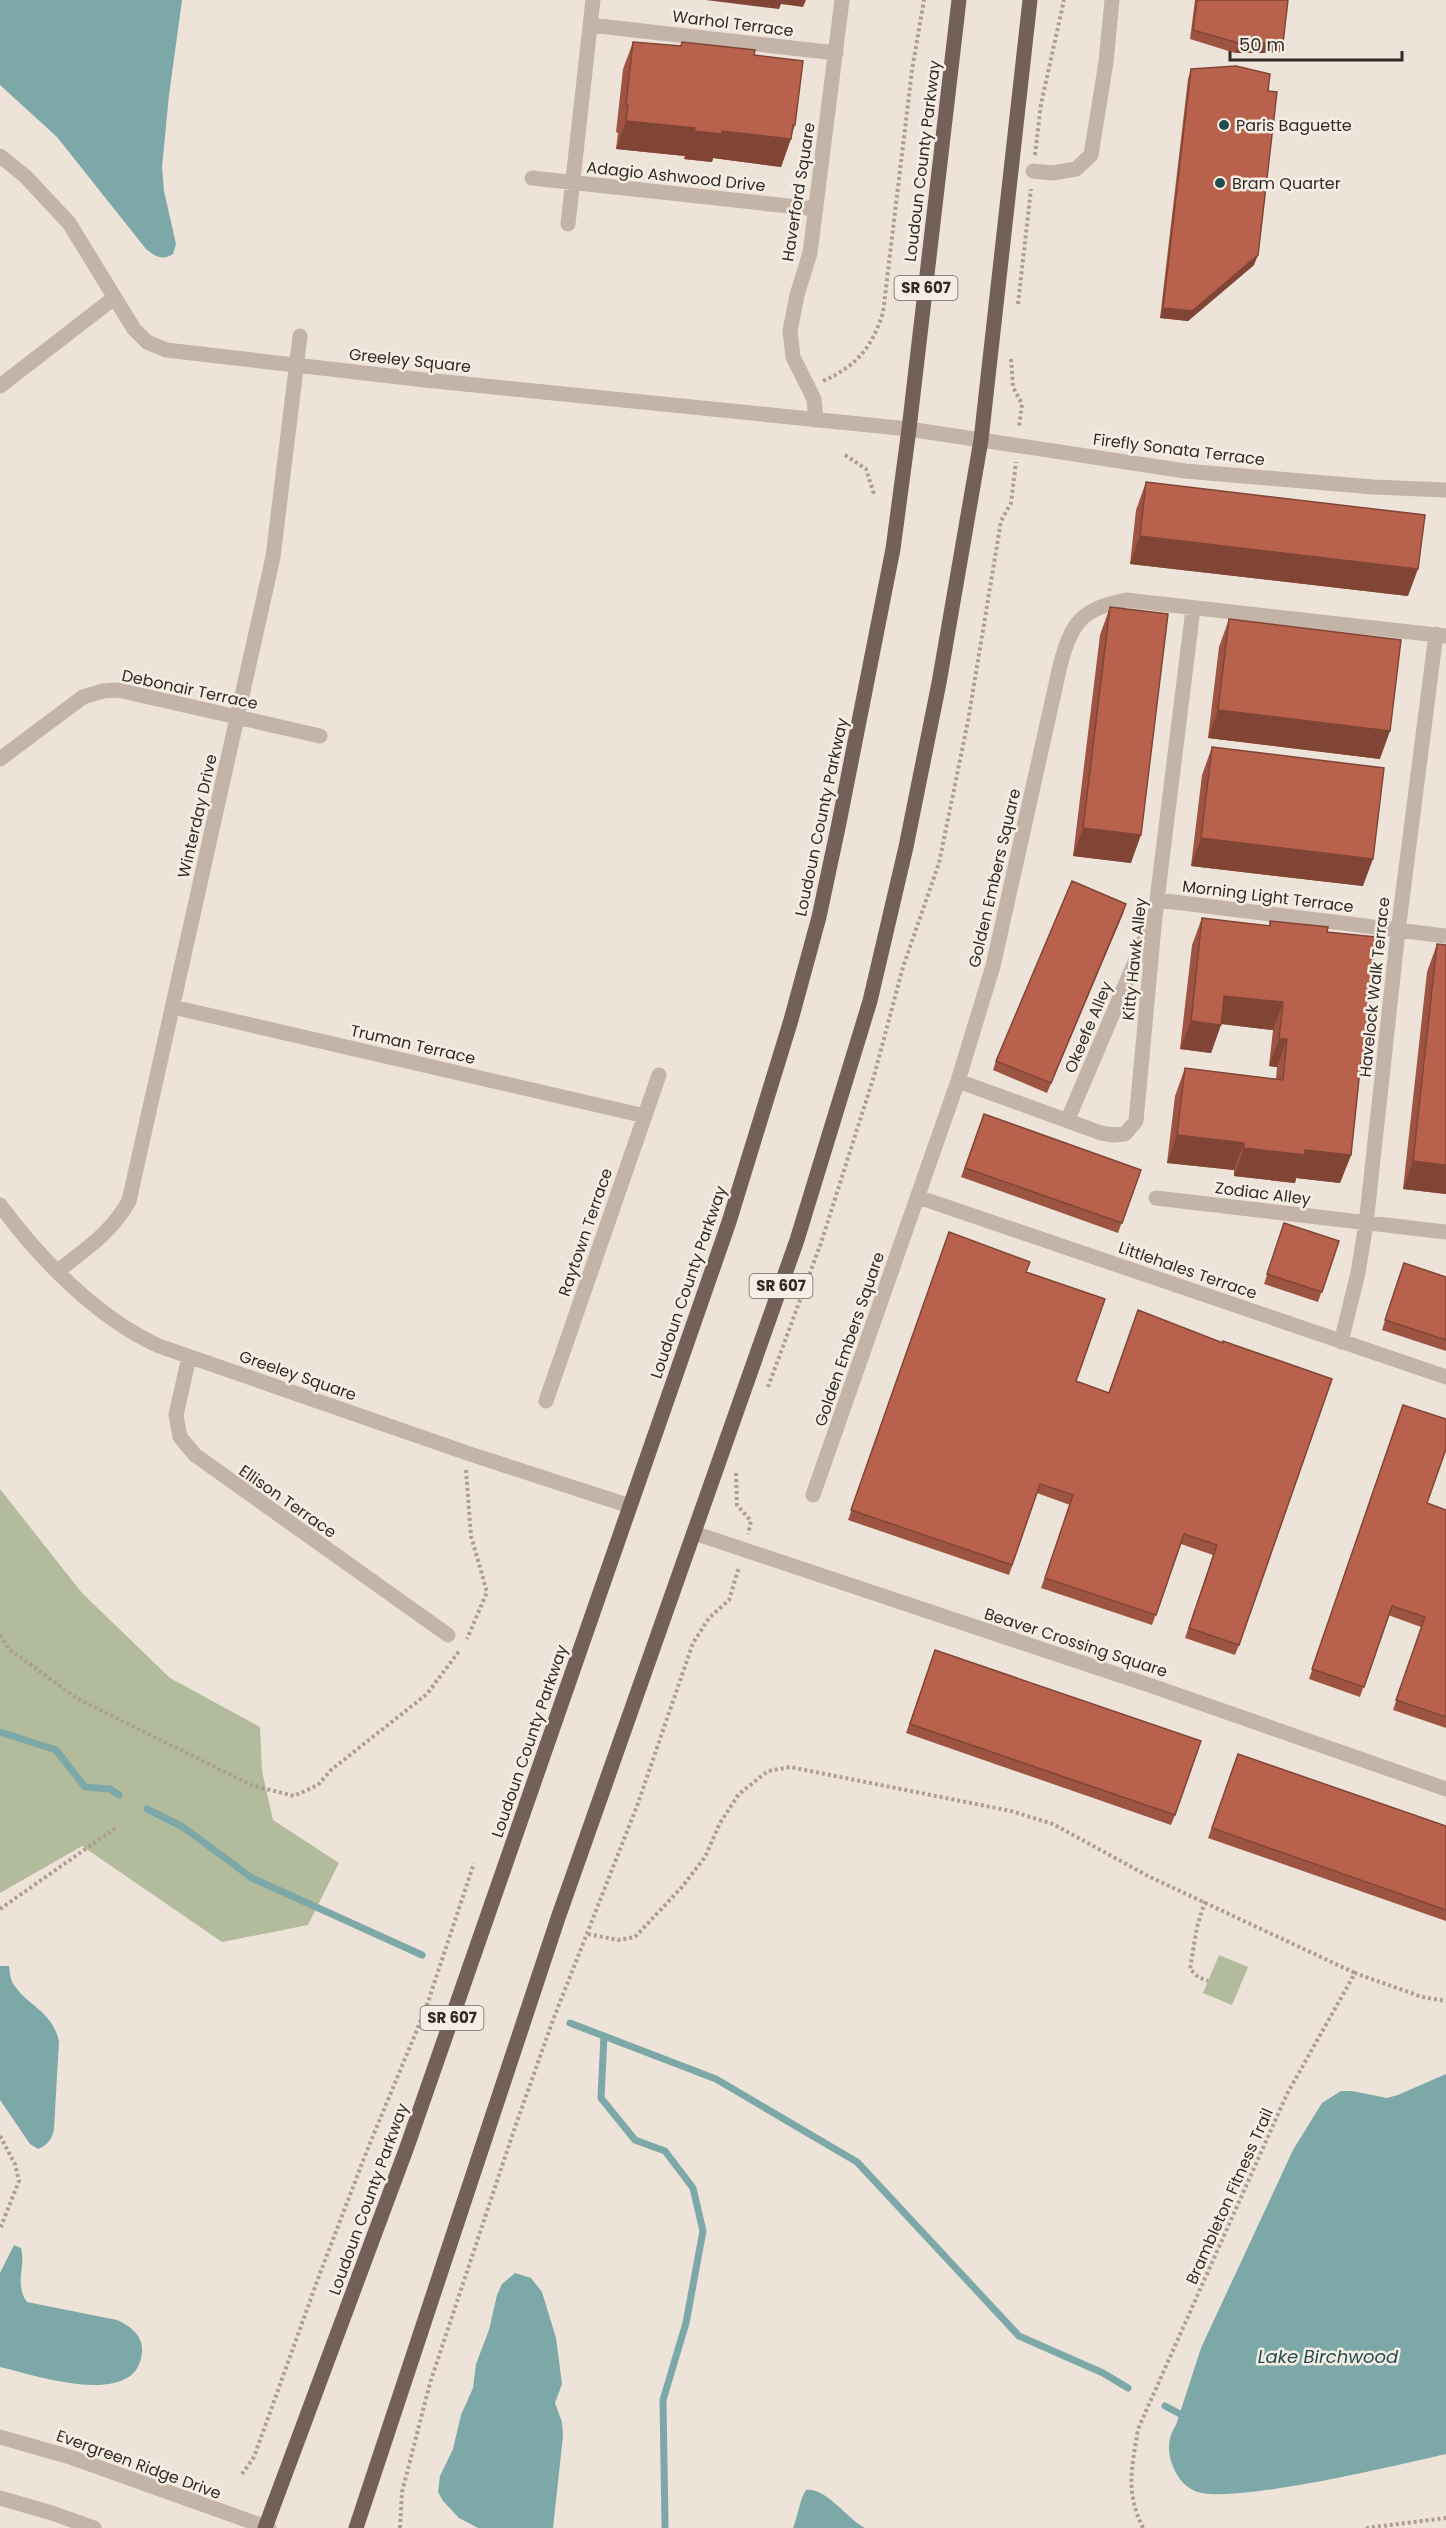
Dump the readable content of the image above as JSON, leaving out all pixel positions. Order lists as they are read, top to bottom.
{
  "streets": {
    "main road": ["Loudoun County Parkway", "SR 607"],
    "street": [
      "Warhol Terrace",
      "Adagio Ashwood Drive",
      "Haverford Square",
      "Greeley Square",
      "Firefly Sonata Terrace",
      "Debonair Terrace",
      "Winterday Drive",
      "Golden Embers Square",
      "Morning Light Terrace",
      "Kitty Hawk Alley",
      "Havelock Walk Terrace",
      "Okeefe Alley",
      "Truman Terrace",
      "Zodiac Alley",
      "Raytown Terrace",
      "Littlehales Terrace",
      "Ellison Terrace",
      "Beaver Crossing Square",
      "Evergreen Ridge Drive"
    ],
    "path": ["Brambleton Fitness Trail"]
  },
  "crossings": [
    ["Warhol Terrace", "Haverford Square"],
    ["Loudoun County Parkway", "Greeley Square"],
    ["Loudoun County Parkway", "Firefly Sonata Terrace"],
    ["Loudoun County Parkway", "Evergreen Ridge Drive"],
    ["Adagio Ashwood Drive", "Haverford Square"],
    ["Haverford Square", "Greeley Square"],
    ["SR 607", "Firefly Sonata Terrace"],
    ["SR 607", "Beaver Crossing Square"],
    ["Greeley Square", "Firefly Sonata Terrace"],
    ["Greeley Square", "Winterday Drive"],
    ["Greeley Square", "Ellison Terrace"],
    ["Debonair Terrace", "Winterday Drive"],
    ["Winterday Drive", "Truman Terrace"],
    ["Golden Embers Square", "Kitty Hawk Alley"],
    ["Golden Embers Square", "Havelock Walk Terrace"],
    ["Golden Embers Square", "Littlehales Terrace"],
    ["Morning Light Terrace", "Kitty Hawk Alley"],
    ["Morning Light Terrace", "Havelock Walk Terrace"],
    ["Kitty Hawk Alley", "Okeefe Alley"],
    ["Havelock Walk Terrace", "Zodiac Alley"],
    ["Havelock Walk Terrace", "Littlehales Terrace"],
    ["Truman Terrace", "Raytown Terrace"]
  ],
  "water": ["Lake Birchwood"],
  "places": ["Paris Baguette", "Bram Quarter"],
  "scale_bar": "50 m"
}
